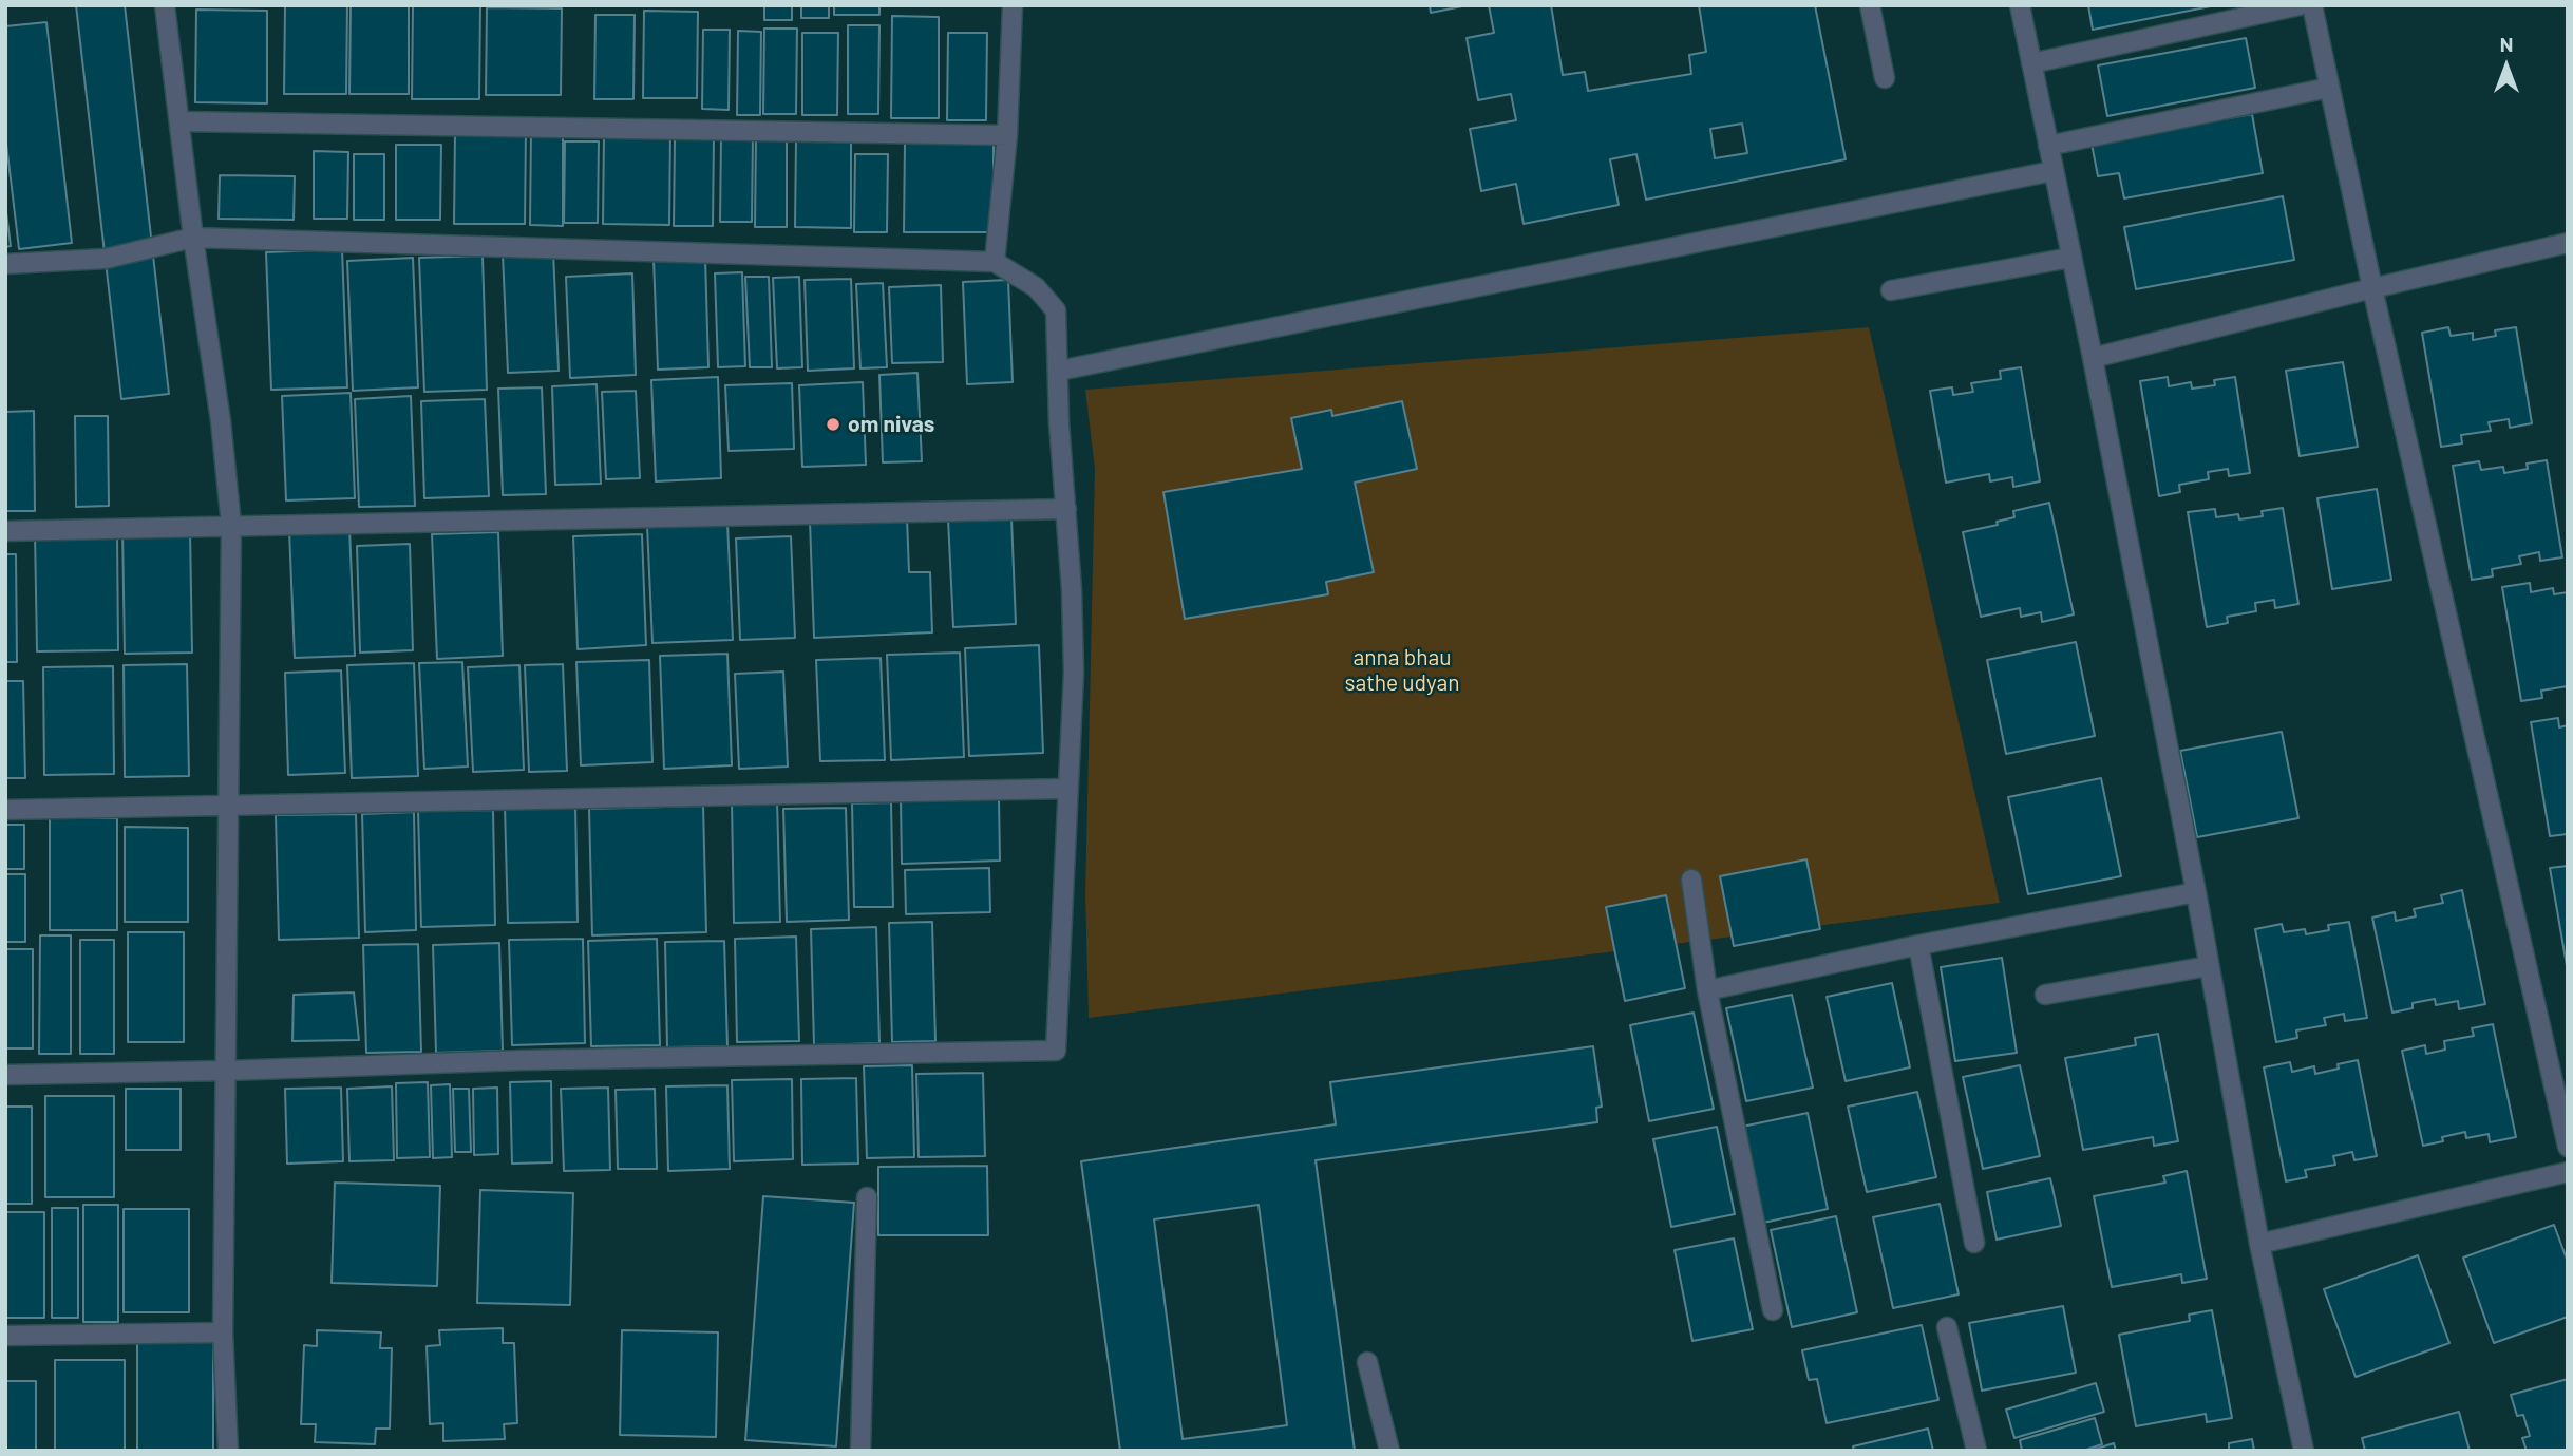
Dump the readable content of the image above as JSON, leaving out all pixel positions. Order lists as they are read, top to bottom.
{
  "parks": ["anna bhau sathe udyan"],
  "places": ["om nivas"],
  "north": "top"
}
